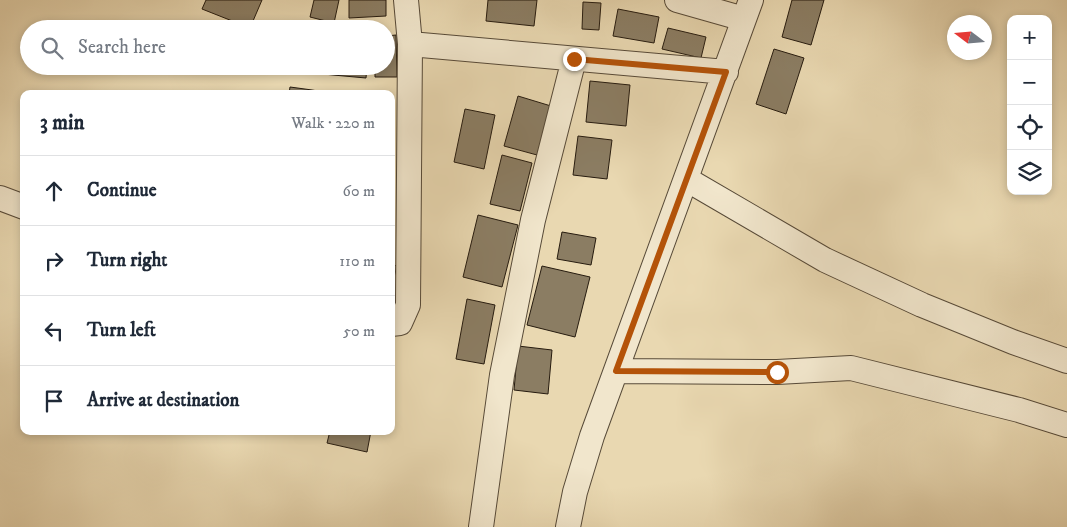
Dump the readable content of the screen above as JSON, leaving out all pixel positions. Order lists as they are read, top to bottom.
{
  "north": "left",
  "page": {
    "map_buttons": ["+", "−"],
    "search": "Search here",
    "heading": ["3 min", "Walk · 220 m"],
    "list": [
      ["Continue", "60 m"],
      ["Turn right", "110 m"],
      ["Turn left", "50 m"],
      "Arrive at destination"
    ]
  }
}
